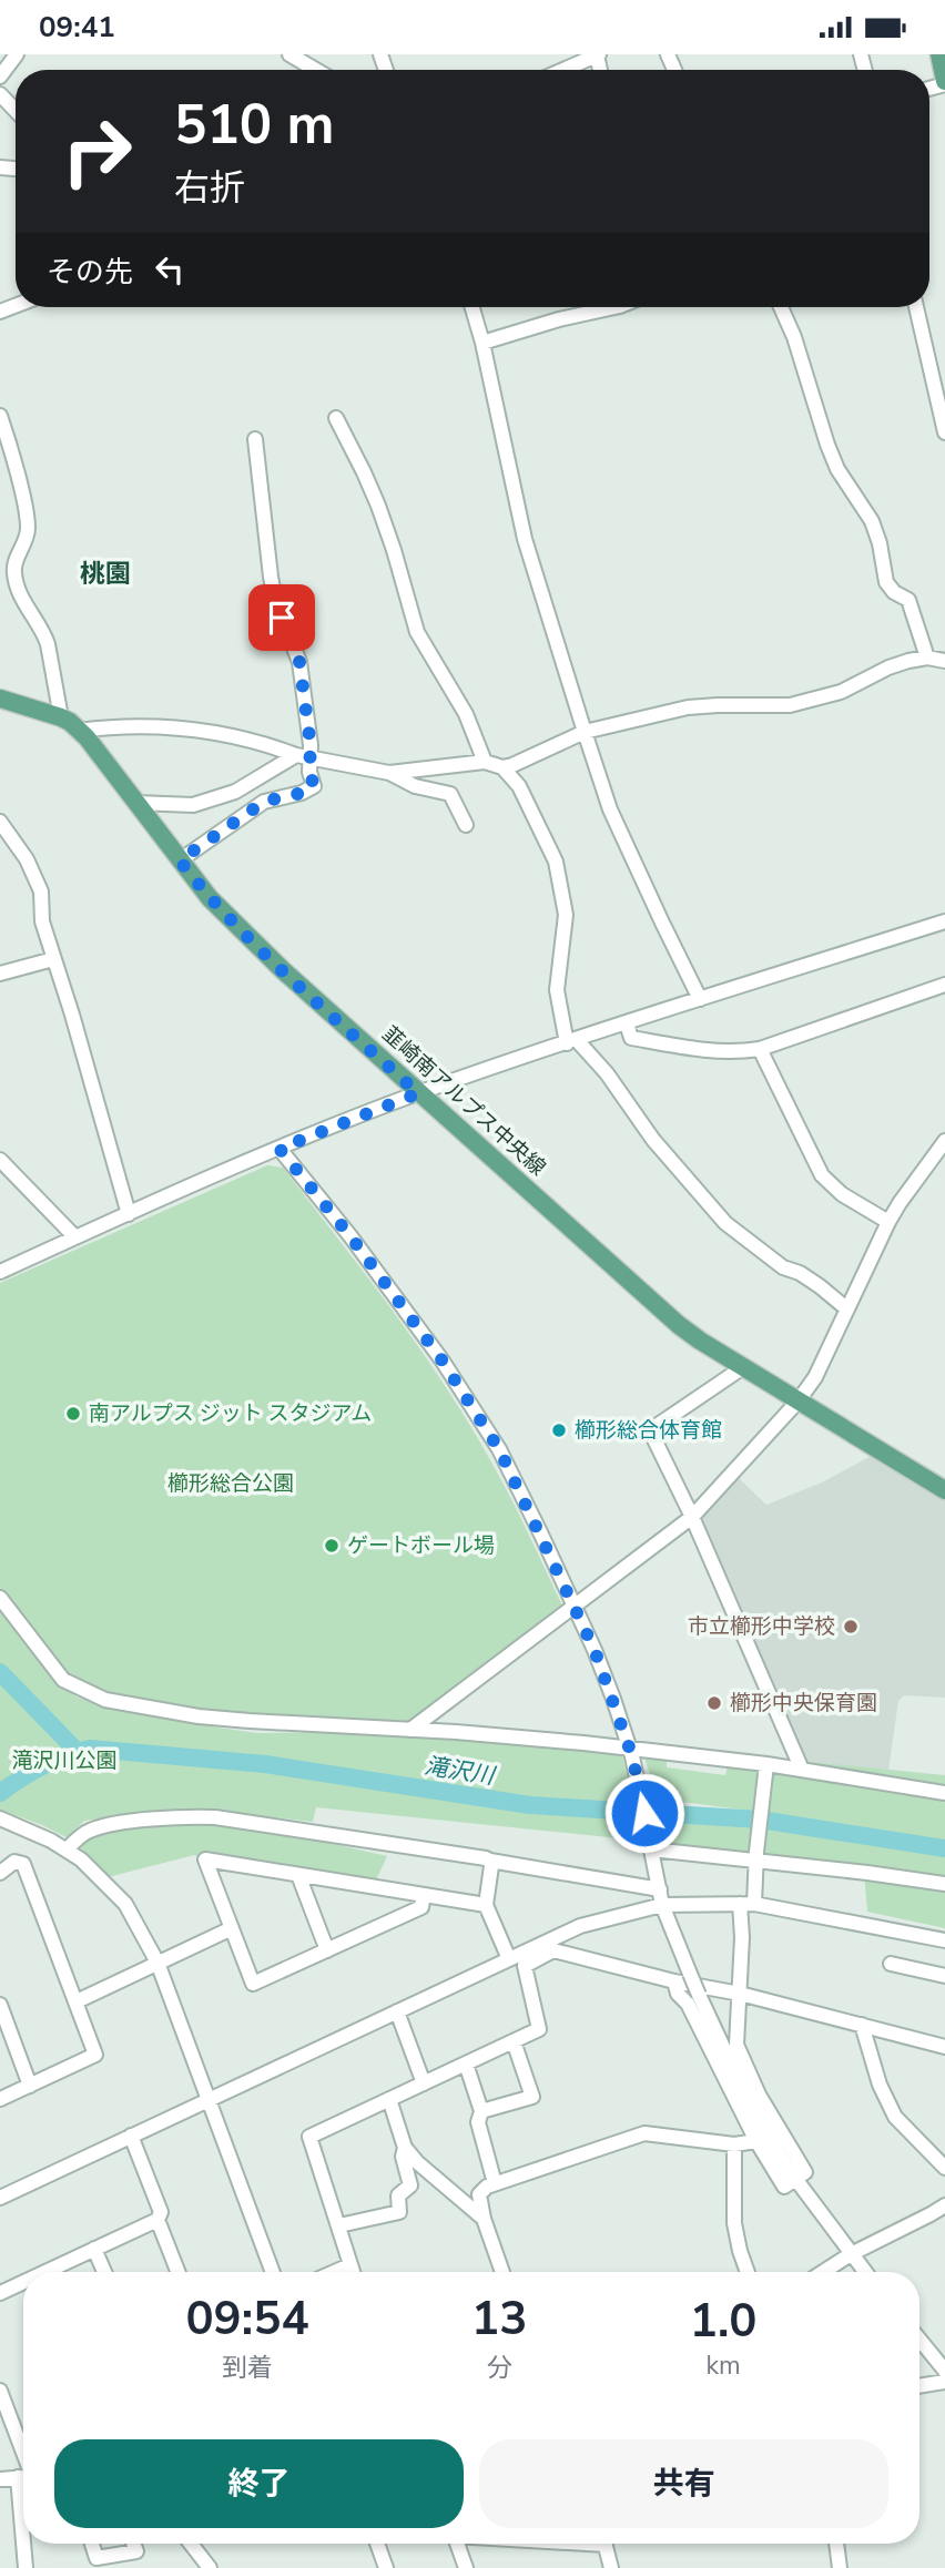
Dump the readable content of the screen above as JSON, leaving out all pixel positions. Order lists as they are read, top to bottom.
{
  "streets": {
    "main road": ["韮崎南アルプス中央線"]
  },
  "districts": ["桃園"],
  "water": ["滝沢川"],
  "parks": ["櫛形総合公園", "滝沢川公園"],
  "places": [
    "南アルプス ジット スタジアム",
    "櫛形総合体育館",
    "ゲートボール場",
    "市立櫛形中学校",
    "櫛形中央保育園"
  ],
  "page": {
    "status": "09:41",
    "turn": ["510 m", "右折"],
    "then": "その先",
    "eta": [
      "09:54",
      "到着",
      "13",
      "分",
      "1.0",
      "km"
    ],
    "buttons": ["終了", "共有"]
  }
}
